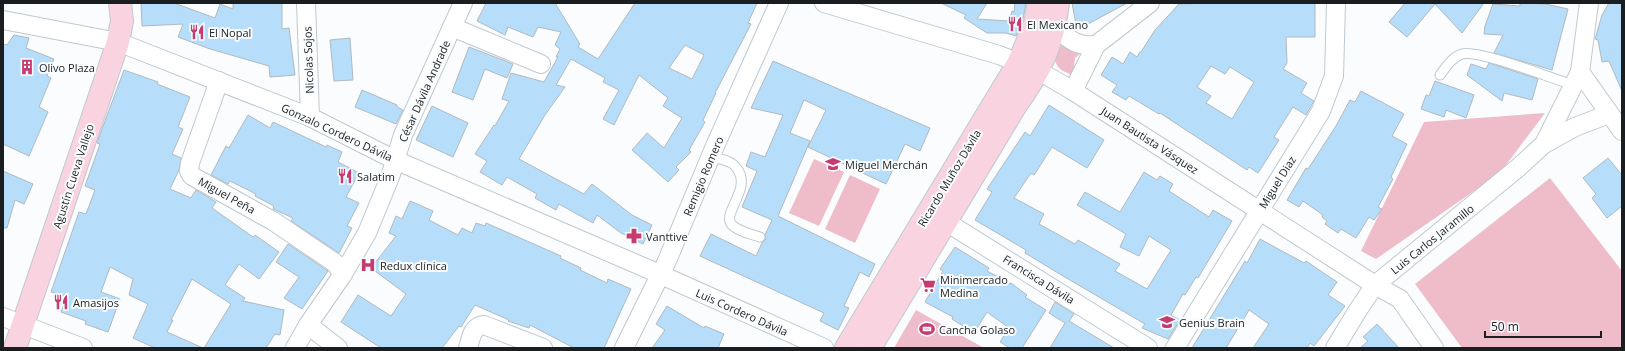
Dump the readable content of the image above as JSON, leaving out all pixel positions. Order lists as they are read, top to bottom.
{
  "streets": {
    "main road": ["Agustín Cueva Vallejo", "Ricardo Muñoz Dávila"],
    "street": [
      "Nicolas Sojos",
      "César Dávila Andrade",
      "Gonzalo Cordero Dávila",
      "Juan Bautista Vásquez",
      "Remigio Romero",
      "Miguel Diaz",
      "Miguel Peña",
      "Luis Carlos Jaramillo",
      "Francisca Dávila",
      "Luis Cordero Dávila"
    ]
  },
  "crossings": [
    ["Nicolas Sojos", "Gonzalo Cordero Dávila"],
    ["César Dávila Andrade", "Gonzalo Cordero Dávila"],
    ["César Dávila Andrade", "Miguel Peña"],
    ["Gonzalo Cordero Dávila", "Agustín Cueva Vallejo"],
    ["Gonzalo Cordero Dávila", "Remigio Romero"],
    ["Gonzalo Cordero Dávila", "Miguel Peña"],
    ["Gonzalo Cordero Dávila", "Luis Cordero Dávila"],
    ["Juan Bautista Vásquez", "Ricardo Muñoz Dávila"],
    ["Juan Bautista Vásquez", "Miguel Diaz"],
    ["Juan Bautista Vásquez", "Luis Carlos Jaramillo"],
    ["Remigio Romero", "Luis Cordero Dávila"],
    ["Ricardo Muñoz Dávila", "Francisca Dávila"]
  ],
  "places": {
    "restaurant": [
      "El Mexicano",
      "El Nopal",
      "Salatim",
      "Amasijos"
    ],
    "building": ["Olivo Plaza"],
    "school or university": ["Miguel Merchán", "Genius Brain"],
    "pharmacy": ["Vanttive"],
    "hospital": ["Redux clínica"],
    "supermarket": ["Minimercado Medina"],
    "sports": ["Cancha Golaso"]
  },
  "scale_bar": "50 m"
}
